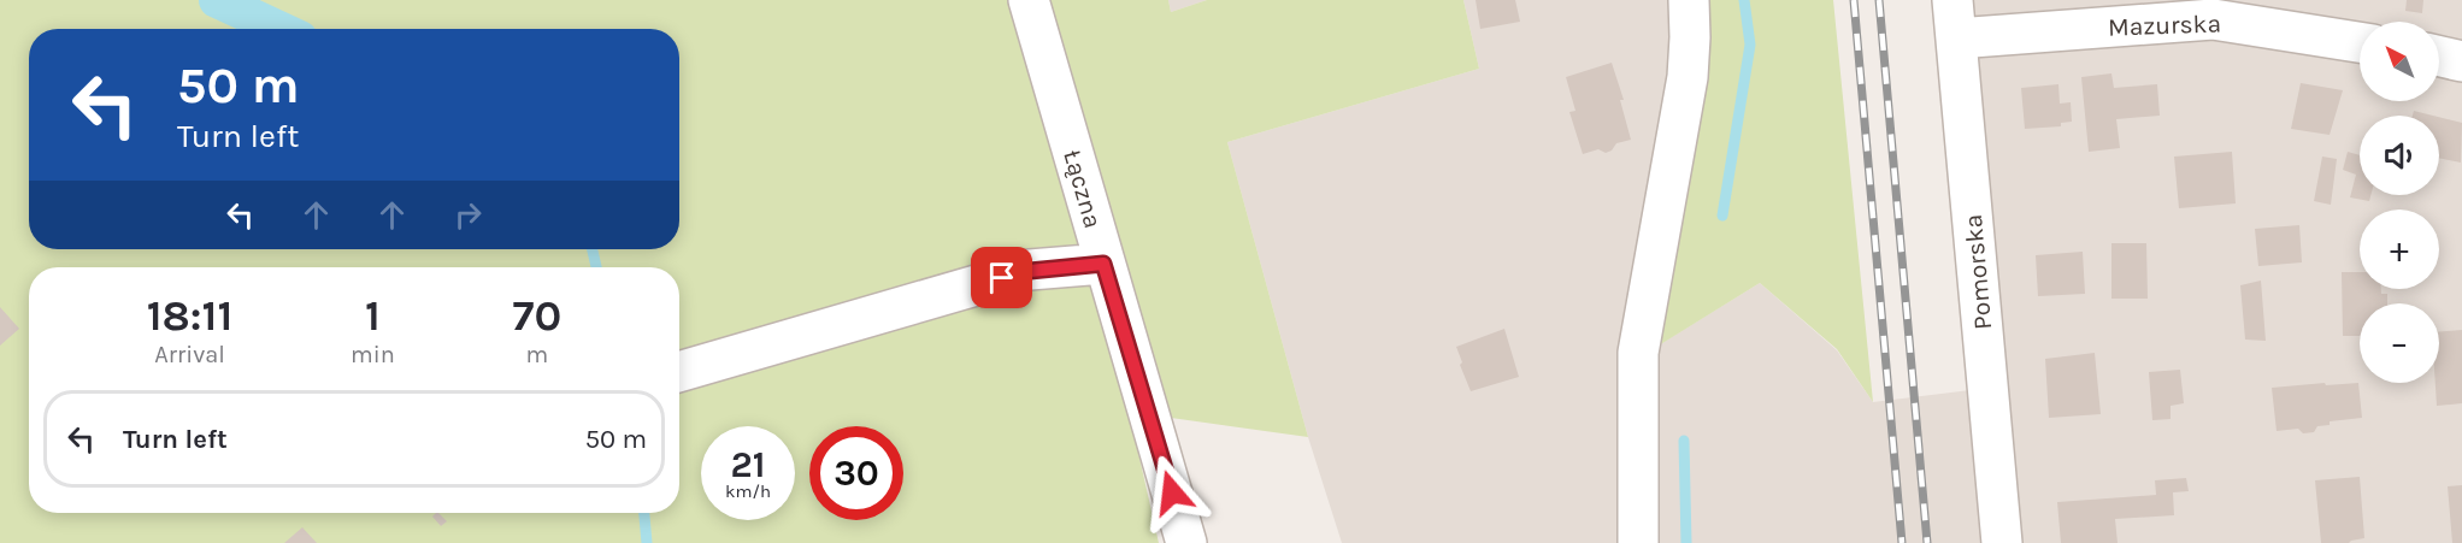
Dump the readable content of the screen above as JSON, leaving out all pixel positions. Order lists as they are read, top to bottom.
{
  "streets": {
    "street": ["Mazurska", "Łączna", "Pomorska"]
  },
  "crossings": [
    ["Mazurska", "Pomorska"]
  ],
  "north": "top left",
  "page": {
    "map_buttons": ["+", "−"],
    "turn": ["50 m", "Turn left"],
    "eta": [
      "18:11",
      "Arrival",
      "1",
      "min",
      "70",
      "m"
    ],
    "list": [
      {
        "name": "Turn left",
        "value": "50 m"
      }
    ],
    "speed": "21 km/h",
    "limit": "30"
  }
}
